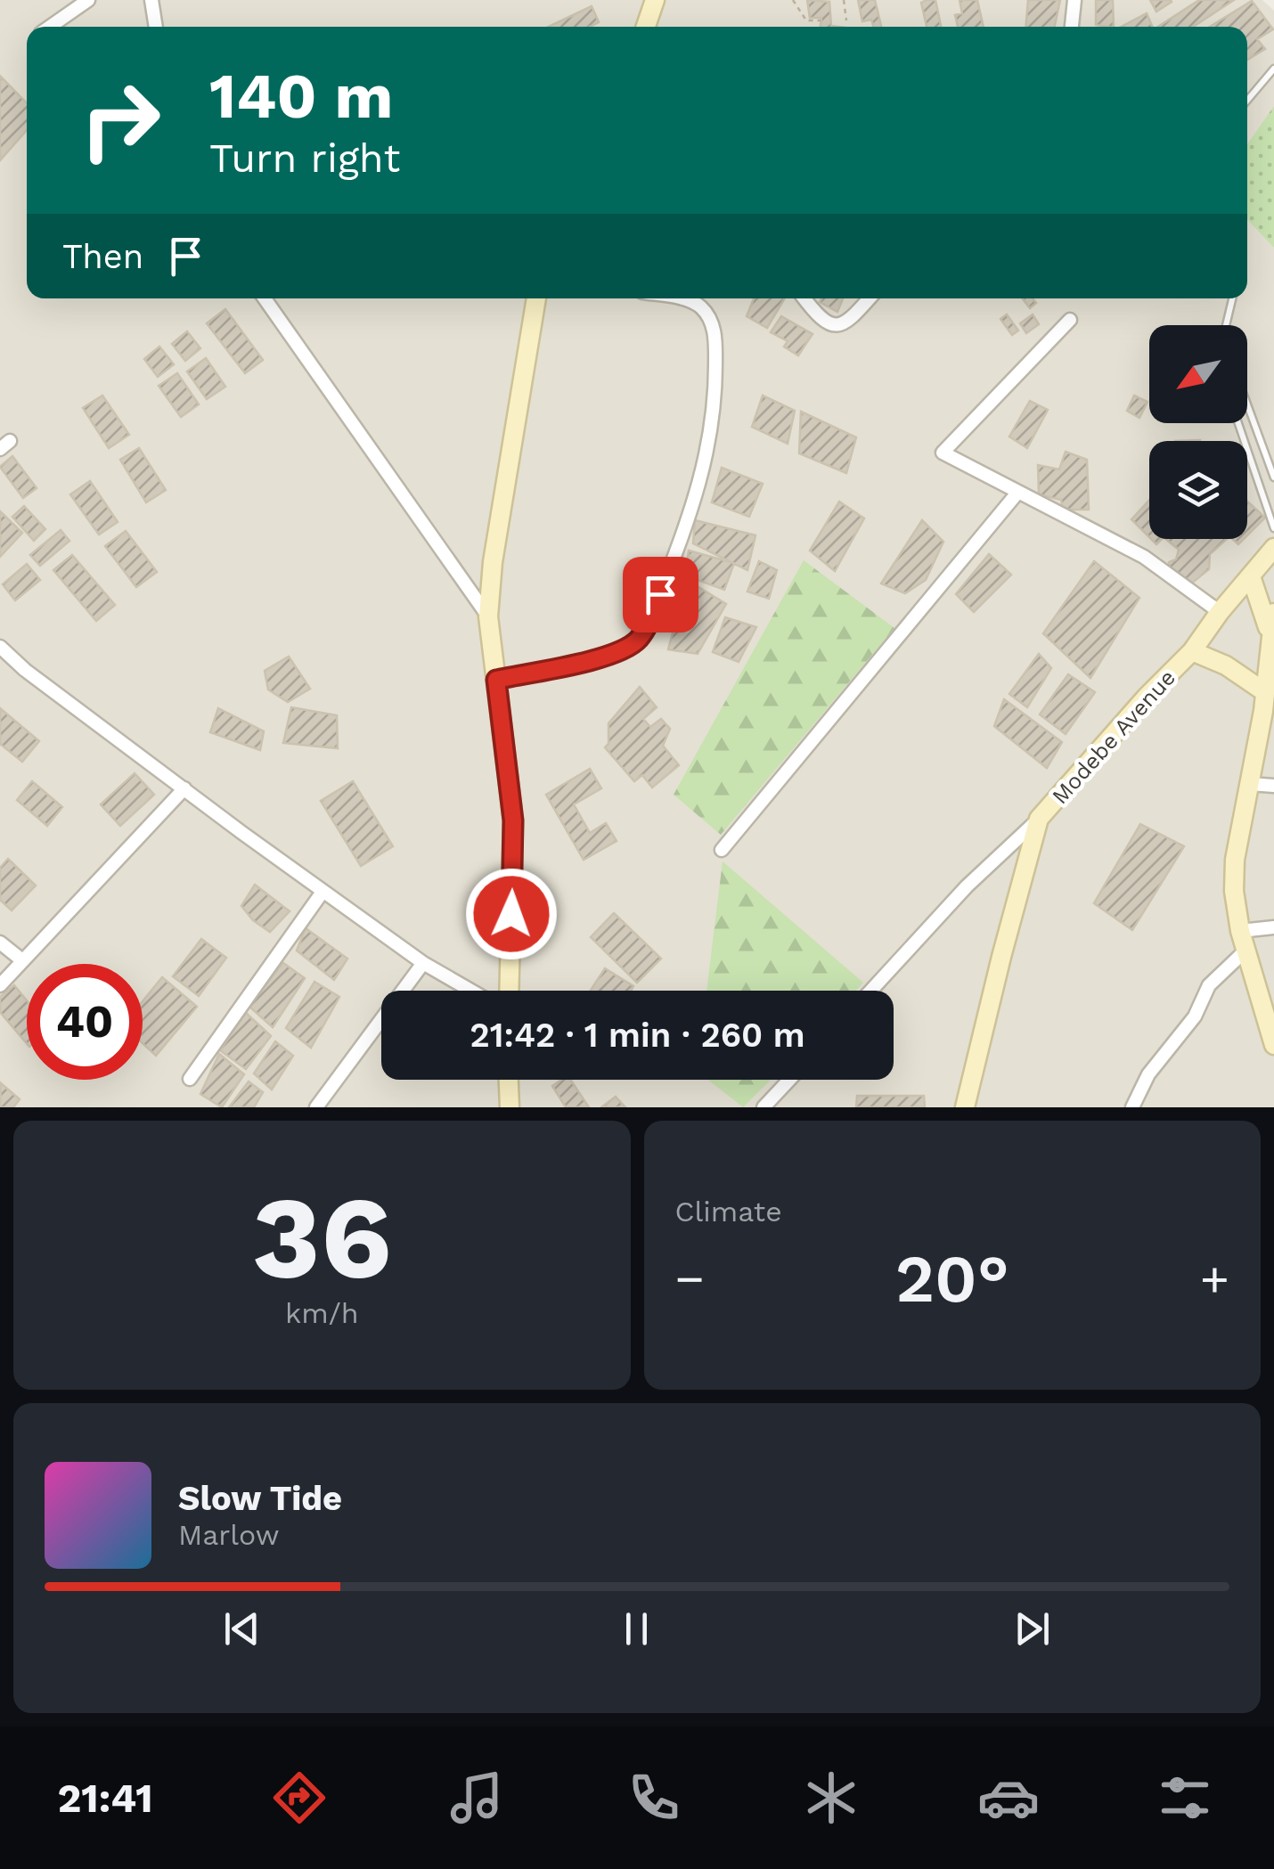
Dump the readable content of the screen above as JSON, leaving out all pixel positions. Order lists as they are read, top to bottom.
{
  "streets": {
    "street": ["Modebe Avenue"]
  },
  "north": "bottom left",
  "page": {
    "turn": ["140 m", "Turn right"],
    "then": "Then",
    "limit": "40",
    "trip": "21:42 · 1 min · 260 m",
    "tile": [
      ["36", "km/h"],
      "Climate"
    ],
    "heat": ["−", "20°", "+"],
    "song": ["Slow Tide", "Marlow"],
    "tabs": "21:41"
  }
}
